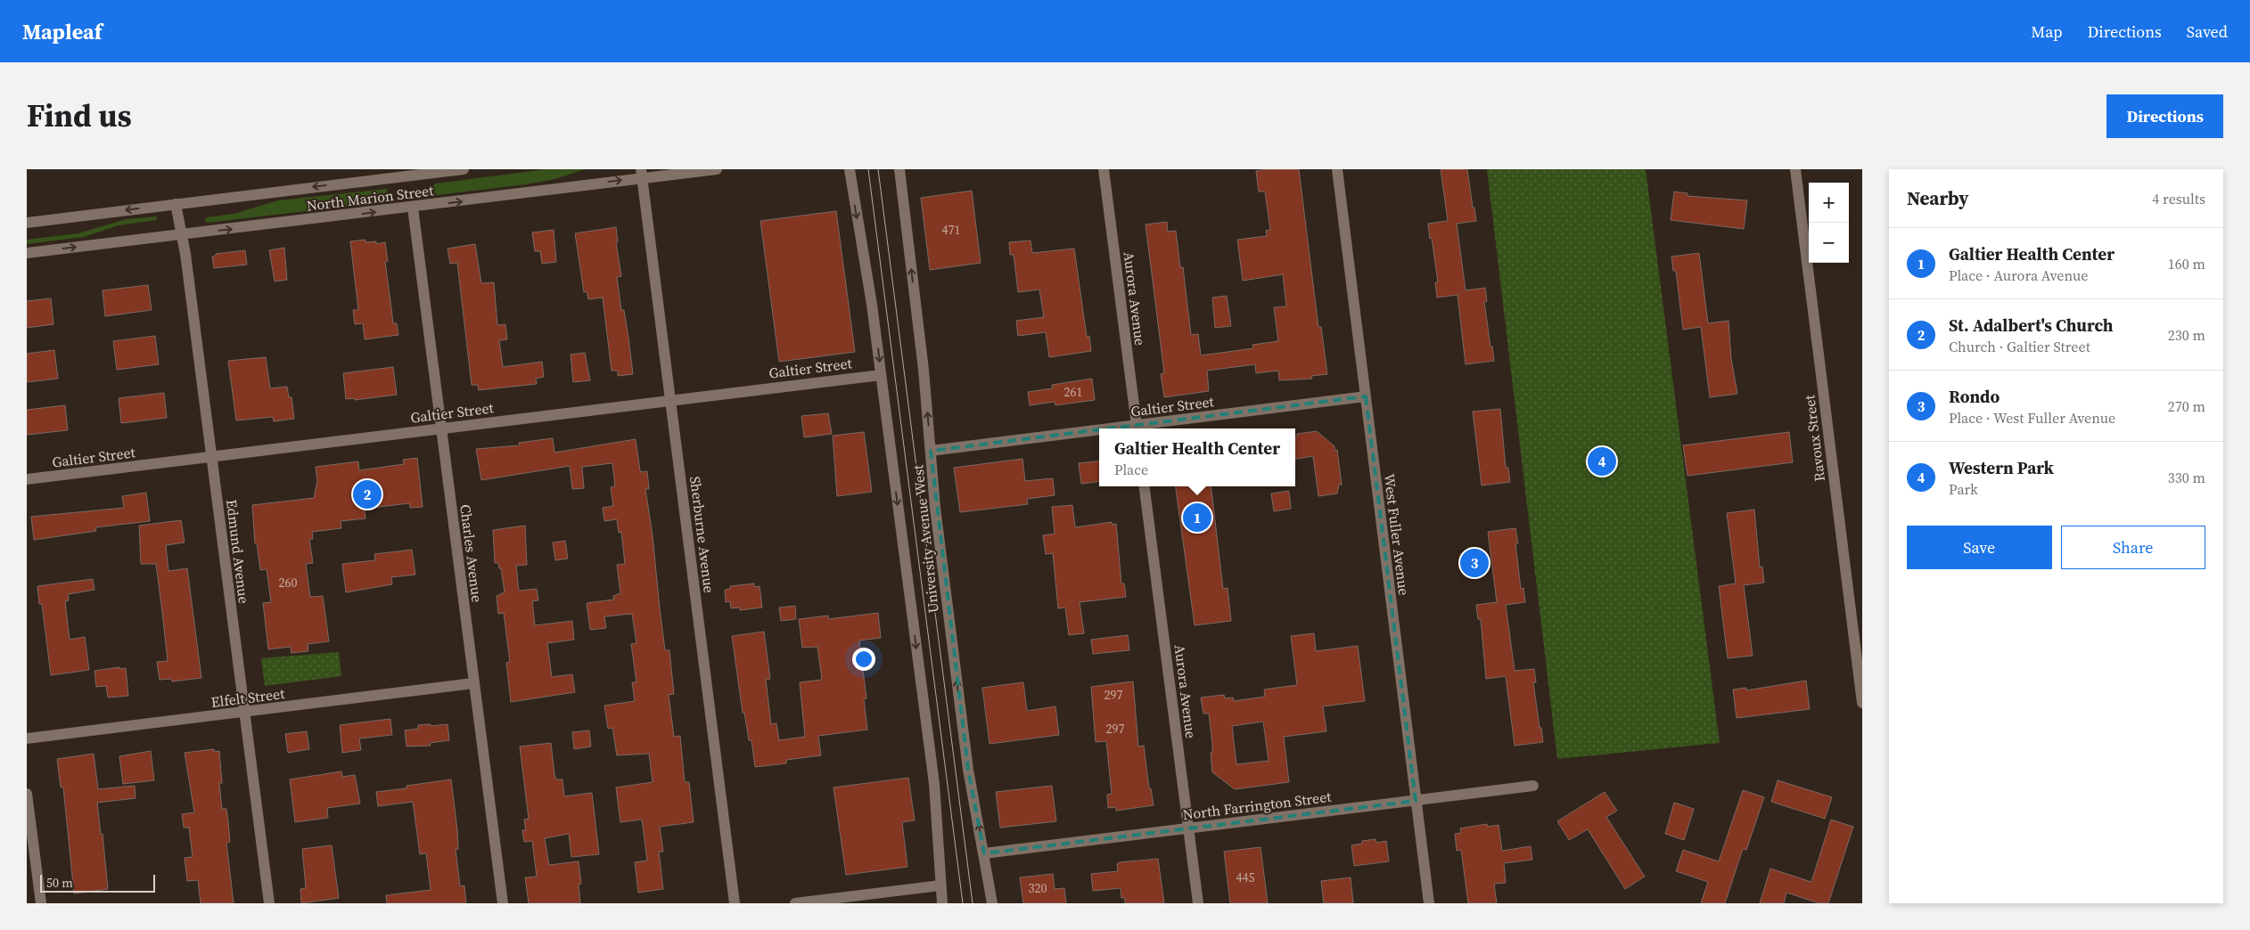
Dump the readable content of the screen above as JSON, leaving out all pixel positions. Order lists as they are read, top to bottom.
{
  "streets": {
    "street": [
      "North Marion Street",
      "Aurora Avenue",
      "Galtier Street",
      "Ravoux Street",
      "Sherburne Avenue",
      "West Fuller Avenue",
      "University Avenue West",
      "Edmund Avenue",
      "Charles Avenue",
      "Elfelt Street",
      "North Farrington Street"
    ]
  },
  "crossings": [
    ["North Marion Street", "Sherburne Avenue"],
    ["North Marion Street", "Edmund Avenue"],
    ["North Marion Street", "Charles Avenue"],
    ["Aurora Avenue", "Galtier Street"],
    ["Aurora Avenue", "North Farrington Street"],
    ["Galtier Street", "Sherburne Avenue"],
    ["Galtier Street", "West Fuller Avenue"],
    ["Galtier Street", "University Avenue West"],
    ["Galtier Street", "Edmund Avenue"],
    ["Galtier Street", "Charles Avenue"],
    ["West Fuller Avenue", "North Farrington Street"],
    ["University Avenue West", "North Farrington Street"],
    ["Edmund Avenue", "Elfelt Street"],
    ["Charles Avenue", "Elfelt Street"]
  ],
  "house_numbers": [
    "471",
    "261",
    "260",
    "297",
    "297",
    "445",
    "320"
  ],
  "scale_bar": "50 m",
  "page": {
    "header": "Mapleaf",
    "nav": ["Map", "Directions", "Saved"],
    "title": "Find us",
    "buttons": [
      "Directions",
      ["Save", "Share"]
    ],
    "heading": ["Nearby", "4 results"],
    "map_buttons": ["+", "−"],
    "list": [
      {
        "mark": "1",
        "name": "Galtier Health Center",
        "note": "Place · Aurora Avenue",
        "value": "160 m"
      },
      {
        "mark": "2",
        "name": "St. Adalbert's Church",
        "note": "Church · Galtier Street",
        "value": "230 m"
      },
      {
        "mark": "3",
        "name": "Rondo",
        "note": "Place · West Fuller Avenue",
        "value": "270 m"
      },
      {
        "mark": "4",
        "name": "Western Park",
        "note": "Park",
        "value": "330 m"
      }
    ],
    "popup": ["Galtier Health Center", "Place"],
    "pins": [
      "4",
      "2",
      "1",
      "3"
    ],
    "scale": "50 m"
  }
}
